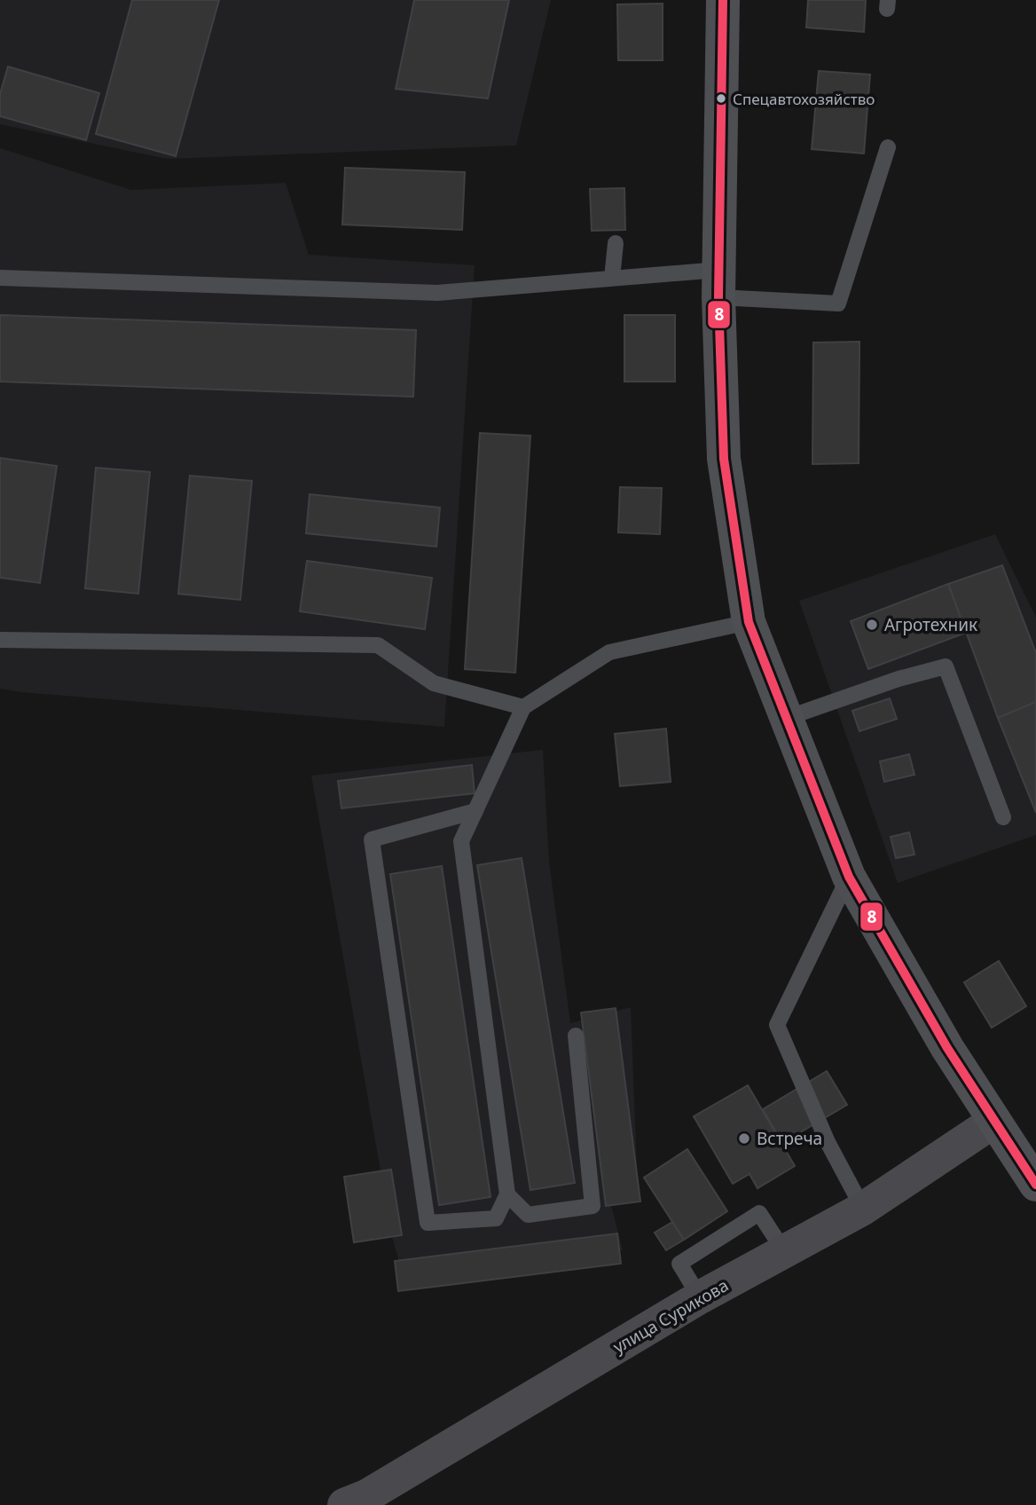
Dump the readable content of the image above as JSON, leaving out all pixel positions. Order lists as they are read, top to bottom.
{
  "streets": {
    "main road": ["улица Сурикова"]
  },
  "places": ["Спецавтохозяйство", "Агротехник", "Встреча"],
  "lines": ["transit line 8"]
}
